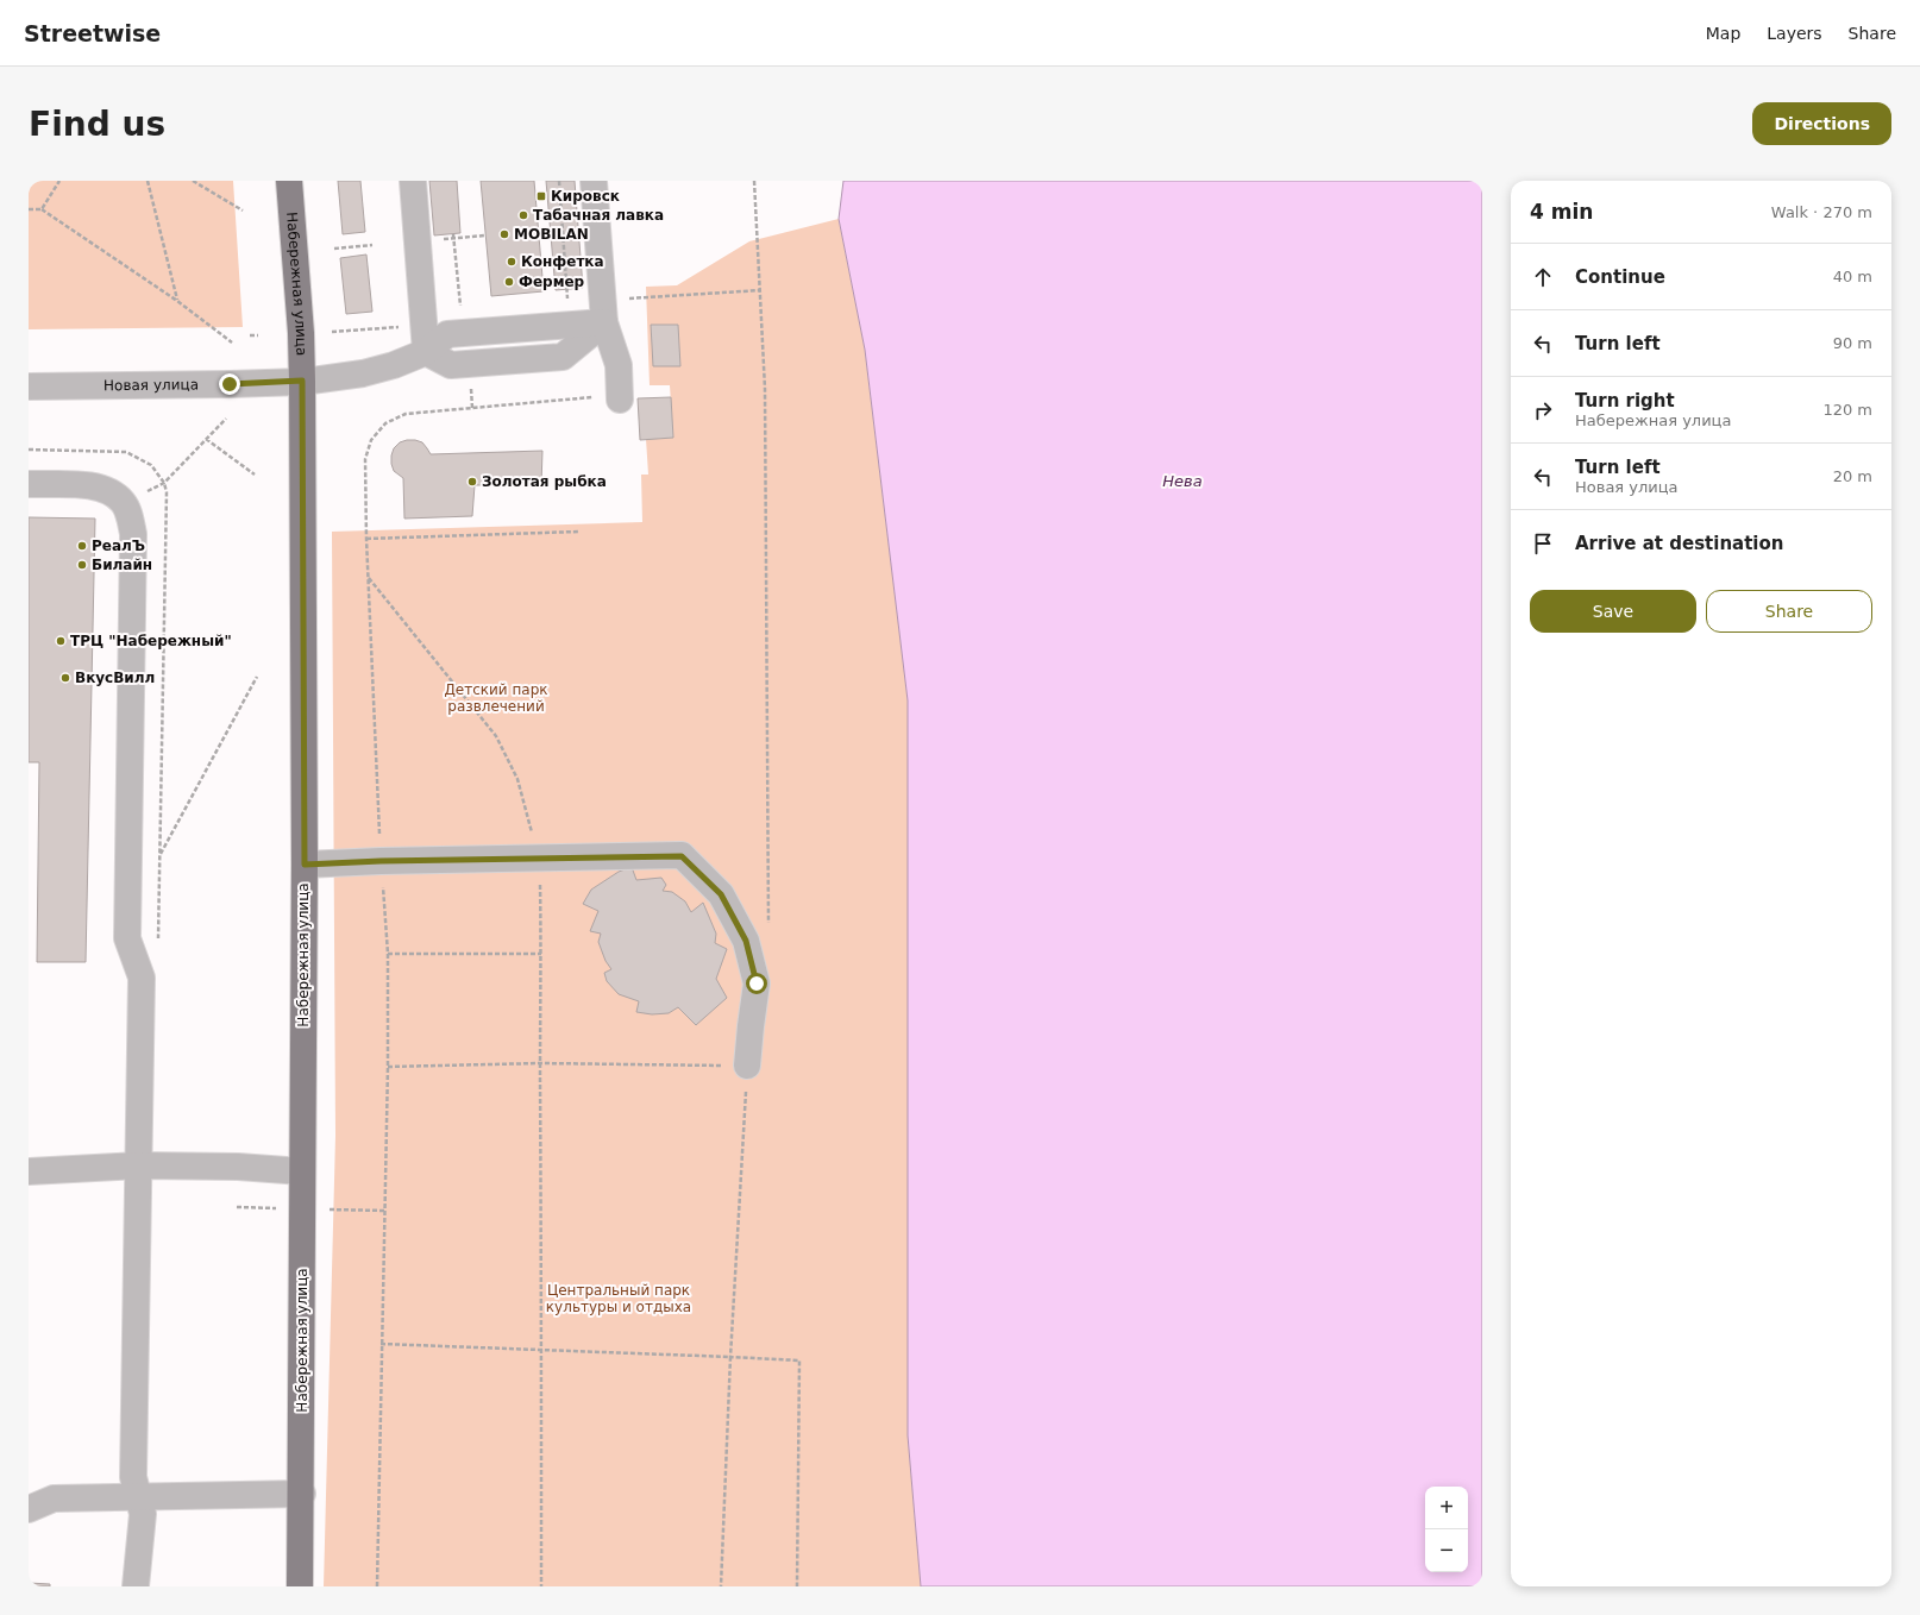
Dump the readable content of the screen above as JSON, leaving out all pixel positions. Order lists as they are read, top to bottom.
{
  "streets": {
    "main road": ["Набережная улица"],
    "street": ["Новая улица"]
  },
  "crossings": [
    ["Набережная улица", "Новая улица"]
  ],
  "water": ["Нева"],
  "parks": ["Детский парк развлечений", "Центральный парк культуры и отдыха"],
  "places": {
    "transit": ["Кировск"],
    "other": [
      "Табачная лавка",
      "MOBILAN",
      "Конфетка",
      "Фермер",
      "Золотая рыбка",
      "РеалЪ",
      "Билайн",
      "ТРЦ \"Набережный\"",
      "ВкусВилл"
    ]
  },
  "page": {
    "header": "Streetwise",
    "nav": ["Map", "Layers", "Share"],
    "buttons": [
      "Directions",
      ["Save", "Share"]
    ],
    "title": "Find us",
    "heading": ["4 min", "Walk · 270 m"],
    "list": [
      ["Continue", "40 m"],
      ["Turn left", "90 m"],
      ["Turn right", "Набережная улица", "120 m"],
      ["Turn left", "Новая улица", "20 m"],
      "Arrive at destination"
    ],
    "map_buttons": ["+", "−"]
  }
}
